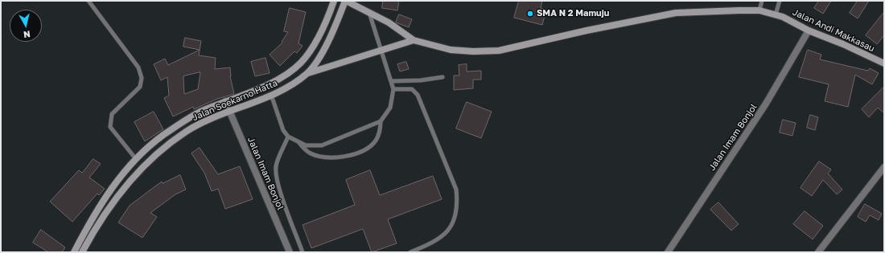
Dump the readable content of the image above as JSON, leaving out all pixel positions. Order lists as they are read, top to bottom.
{
  "streets": {
    "main road": ["Jalan Andi Makkasau", "Jalan Soekarno Hatta"],
    "street": ["Jalan Imam Bonjol"]
  },
  "crossings": [
    ["Jalan Andi Makkasau", "Jalan Imam Bonjol"],
    ["Jalan Soekarno Hatta", "Jalan Imam Bonjol"]
  ],
  "places": ["SMA N 2 Mamuju"],
  "north": "bottom"
}
